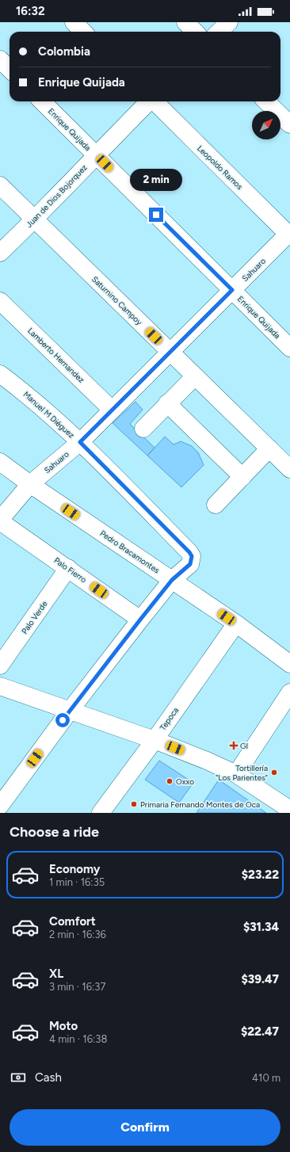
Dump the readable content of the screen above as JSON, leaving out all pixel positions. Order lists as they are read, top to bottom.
{
  "streets": {
    "street": [
      "Enrique Quijada",
      "Leopoldo Ramos",
      "Juan de Dios Bojorquez",
      "Sahuaro",
      "Saturnino Campoy",
      "Lamberto Hernandez",
      "Manuel M Diéguez",
      "Pedro Bracamontes",
      "Palo Fierro",
      "Palo Verde",
      "Tepoca"
    ]
  },
  "crossings": [
    ["Enrique Quijada", "Juan de Dios Bojorquez"],
    ["Enrique Quijada", "Sahuaro"],
    ["Leopoldo Ramos", "Sahuaro"],
    ["Juan de Dios Bojorquez", "Saturnino Campoy"],
    ["Sahuaro", "Saturnino Campoy"],
    ["Sahuaro", "Lamberto Hernandez"],
    ["Sahuaro", "Manuel M Diéguez"],
    ["Sahuaro", "Pedro Bracamontes"],
    ["Sahuaro", "Palo Fierro"],
    ["Manuel M Diéguez", "Pedro Bracamontes"],
    ["Pedro Bracamontes", "Tepoca"],
    ["Palo Fierro", "Palo Verde"]
  ],
  "places": {
    "health": ["GI"],
    "other": ["Tortillería \"Los Parientes\"", "Oxxo", "Primaria Fernando Montes de Oca"]
  },
  "north": "top right",
  "page": {
    "status": "16:32",
    "banner": ["Colombia", "Enrique Quijada"],
    "bubble": "2 min",
    "heading": "Choose a ride",
    "list": [
      {
        "name": "Economy",
        "note": "1 min · 16:35",
        "value": "$23.22"
      },
      {
        "name": "Comfort",
        "note": "2 min · 16:36",
        "value": "$31.34"
      },
      {
        "name": "XL",
        "note": "3 min · 16:37",
        "value": "$39.47"
      },
      {
        "name": "Moto",
        "note": "4 min · 16:38",
        "value": "$22.47"
      }
    ],
    "pay": ["Cash", "410 m"],
    "buttons": "Confirm"
  }
}
